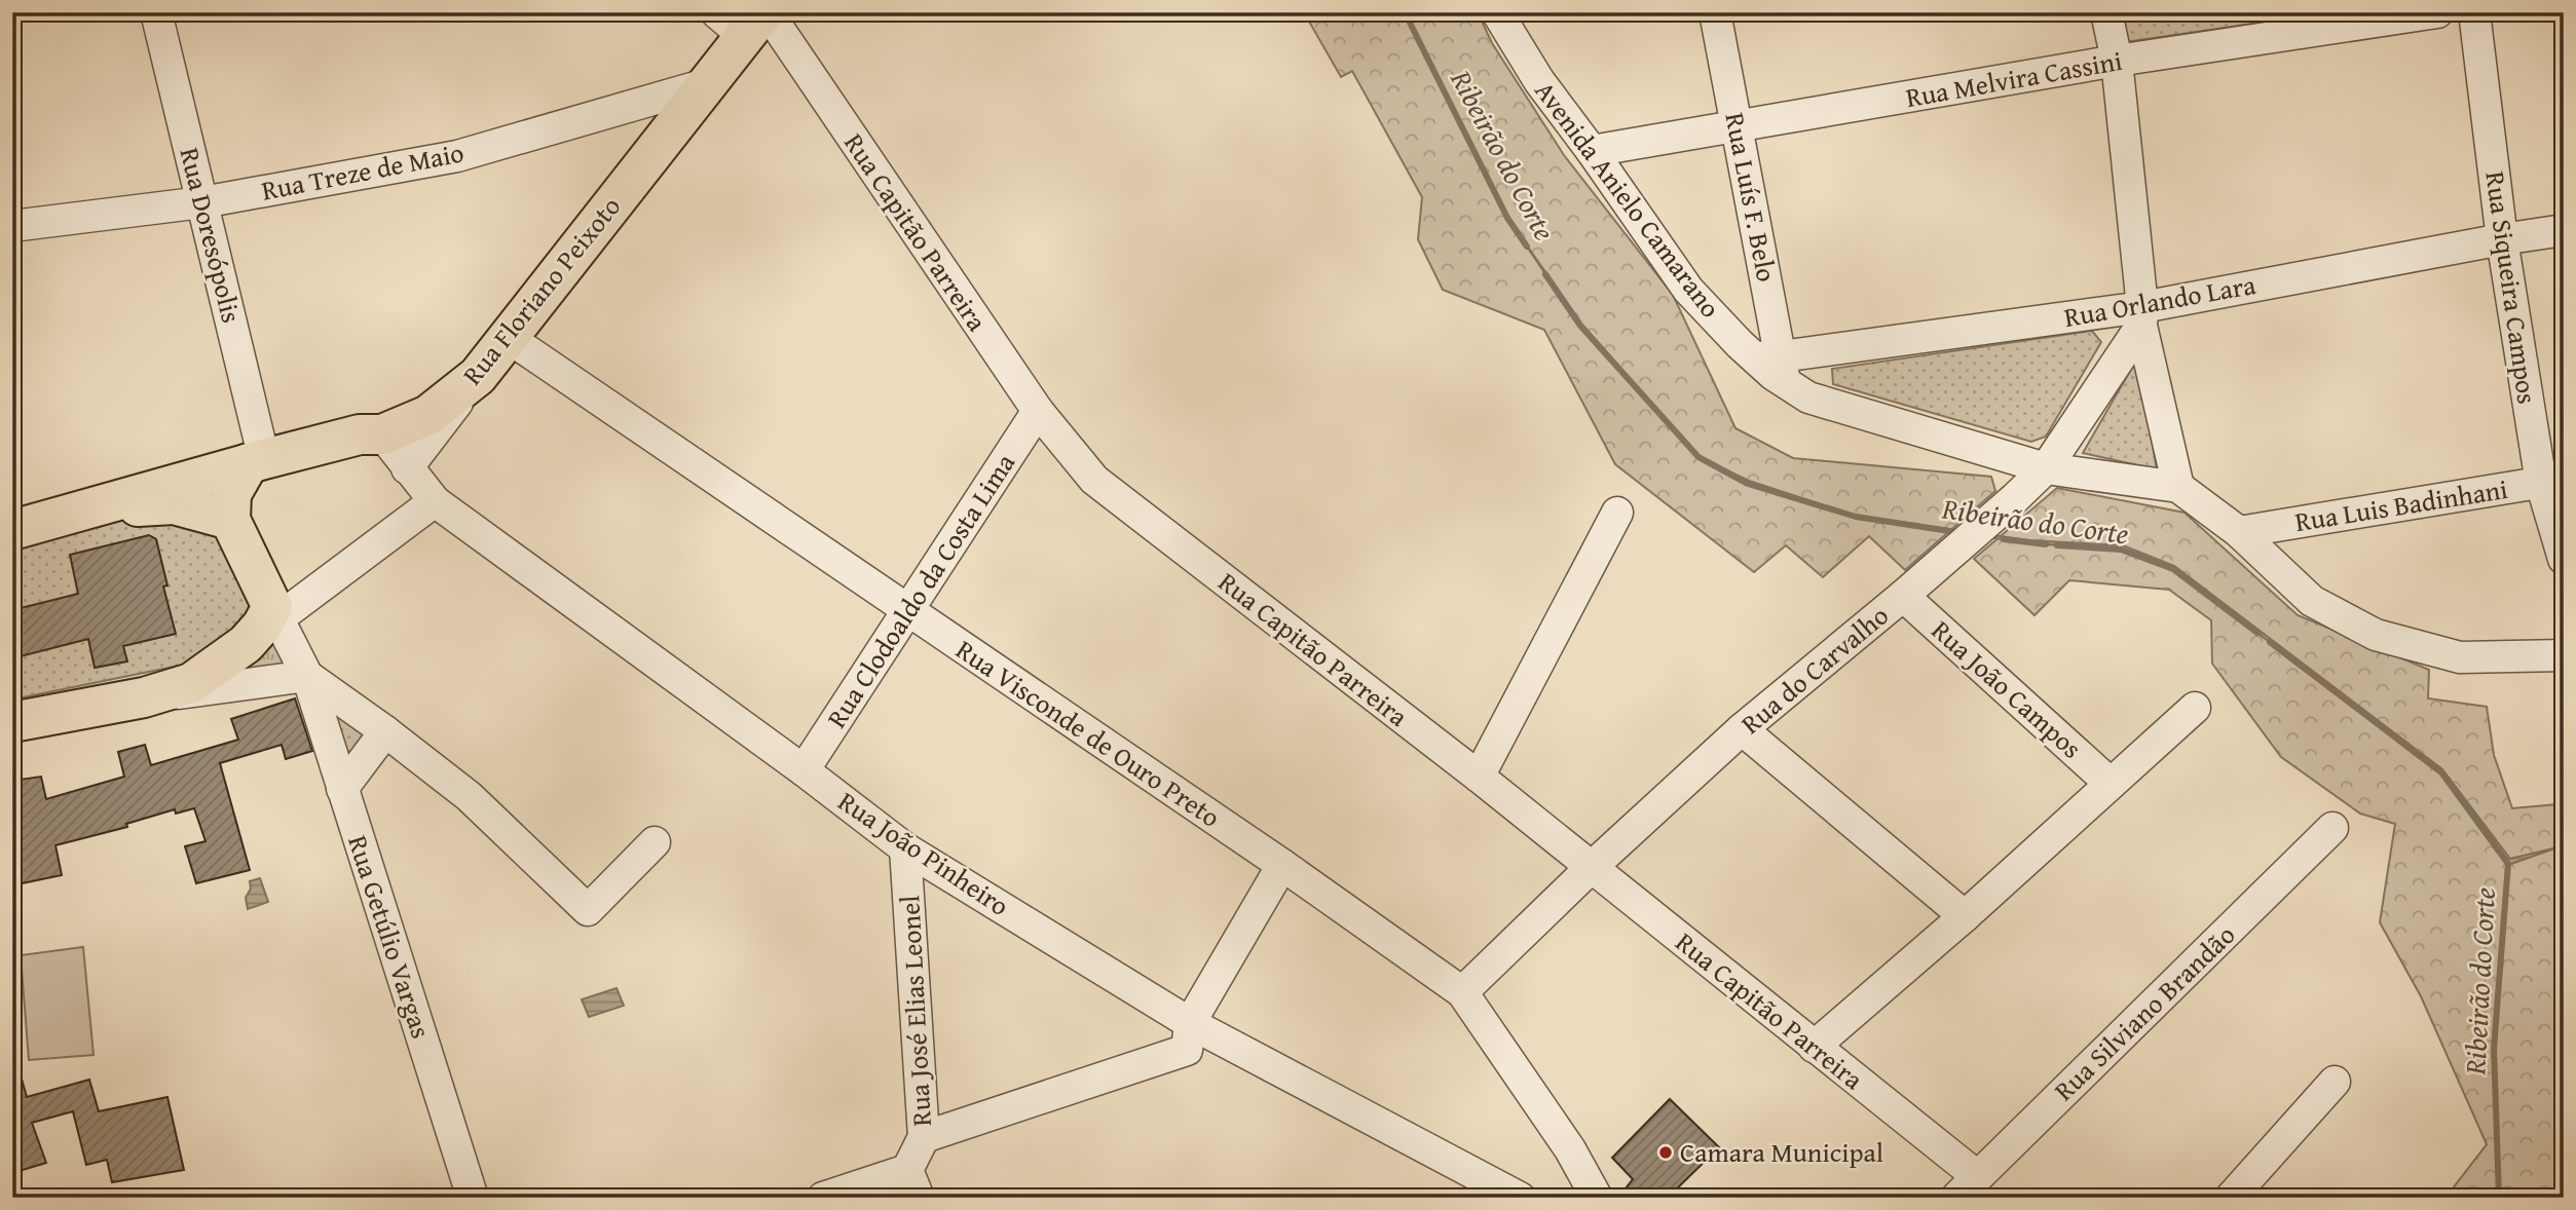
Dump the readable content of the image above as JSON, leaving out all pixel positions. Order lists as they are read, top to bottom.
{
  "streets": {
    "main road": ["Rua Floriano Peixoto"],
    "street": [
      "Rua Melvira Cassini",
      "Rua Treze de Maio",
      "Rua Luís F. Belo",
      "Avenida Anielo Camarano",
      "Rua Capitão Parreira",
      "Rua Doresópolis",
      "Rua Siqueira Campos",
      "Rua Orlando Lara",
      "Rua Luis Badinhani",
      "Rua Clodoaldo da Costa Lima",
      "Rua do Carvalho",
      "Rua João Campos",
      "Rua Visconde de Ouro Preto",
      "Rua João Pinheiro",
      "Rua Getúlio Vargas",
      "Rua José Elias Leonel",
      "Rua Silviano Brandão"
    ]
  },
  "crossings": [
    ["Rua Melvira Cassini", "Rua Luís F. Belo"],
    ["Rua Melvira Cassini", "Avenida Anielo Camarano"],
    ["Rua Treze de Maio", "Rua Doresópolis"],
    ["Rua Treze de Maio", "Rua Floriano Peixoto"],
    ["Rua Luís F. Belo", "Avenida Anielo Camarano"],
    ["Rua Luís F. Belo", "Rua Orlando Lara"],
    ["Avenida Anielo Camarano", "Rua Orlando Lara"],
    ["Avenida Anielo Camarano", "Rua Luis Badinhani"],
    ["Avenida Anielo Camarano", "Rua do Carvalho"],
    ["Rua Capitão Parreira", "Rua Floriano Peixoto"],
    ["Rua Capitão Parreira", "Rua Clodoaldo da Costa Lima"],
    ["Rua Capitão Parreira", "Rua do Carvalho"],
    ["Rua Capitão Parreira", "Rua Silviano Brandão"],
    ["Rua Doresópolis", "Rua Floriano Peixoto"],
    ["Rua Siqueira Campos", "Rua Orlando Lara"],
    ["Rua Siqueira Campos", "Rua Luis Badinhani"],
    ["Rua Floriano Peixoto", "Rua Visconde de Ouro Preto"],
    ["Rua Floriano Peixoto", "Rua João Pinheiro"],
    ["Rua Orlando Lara", "Rua do Carvalho"],
    ["Rua Clodoaldo da Costa Lima", "Rua Visconde de Ouro Preto"],
    ["Rua Clodoaldo da Costa Lima", "Rua João Pinheiro"],
    ["Rua do Carvalho", "Rua João Campos"],
    ["Rua do Carvalho", "Rua Visconde de Ouro Preto"],
    ["Rua João Pinheiro", "Rua José Elias Leonel"]
  ],
  "water": ["Ribeirão do Corte"],
  "places": ["Camara Municipal"]
}
